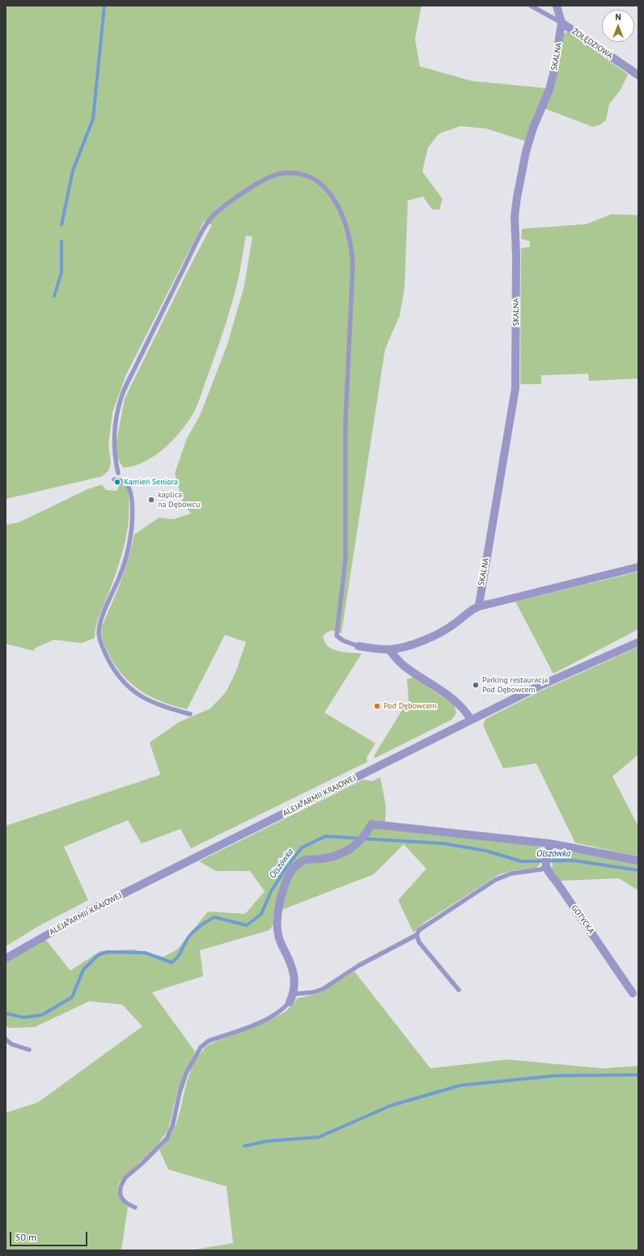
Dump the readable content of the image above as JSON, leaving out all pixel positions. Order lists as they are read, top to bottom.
{
  "streets": {
    "street": [
      "ŻOŁĘDZIOWA",
      "SKALNA",
      "ALEJA ARMII KRAJOWEJ",
      "GOTYCKA"
    ]
  },
  "crossings": [
    ["ŻOŁĘDZIOWA", "SKALNA"]
  ],
  "water": ["Olszówka"],
  "places": [
    "Kamień Seniora",
    "kaplica na Dębowcu",
    "Parking restauracja Pod Dębowcem",
    "Pod Dębowcem"
  ],
  "scale_bar": "50 m",
  "north": "top"
}
